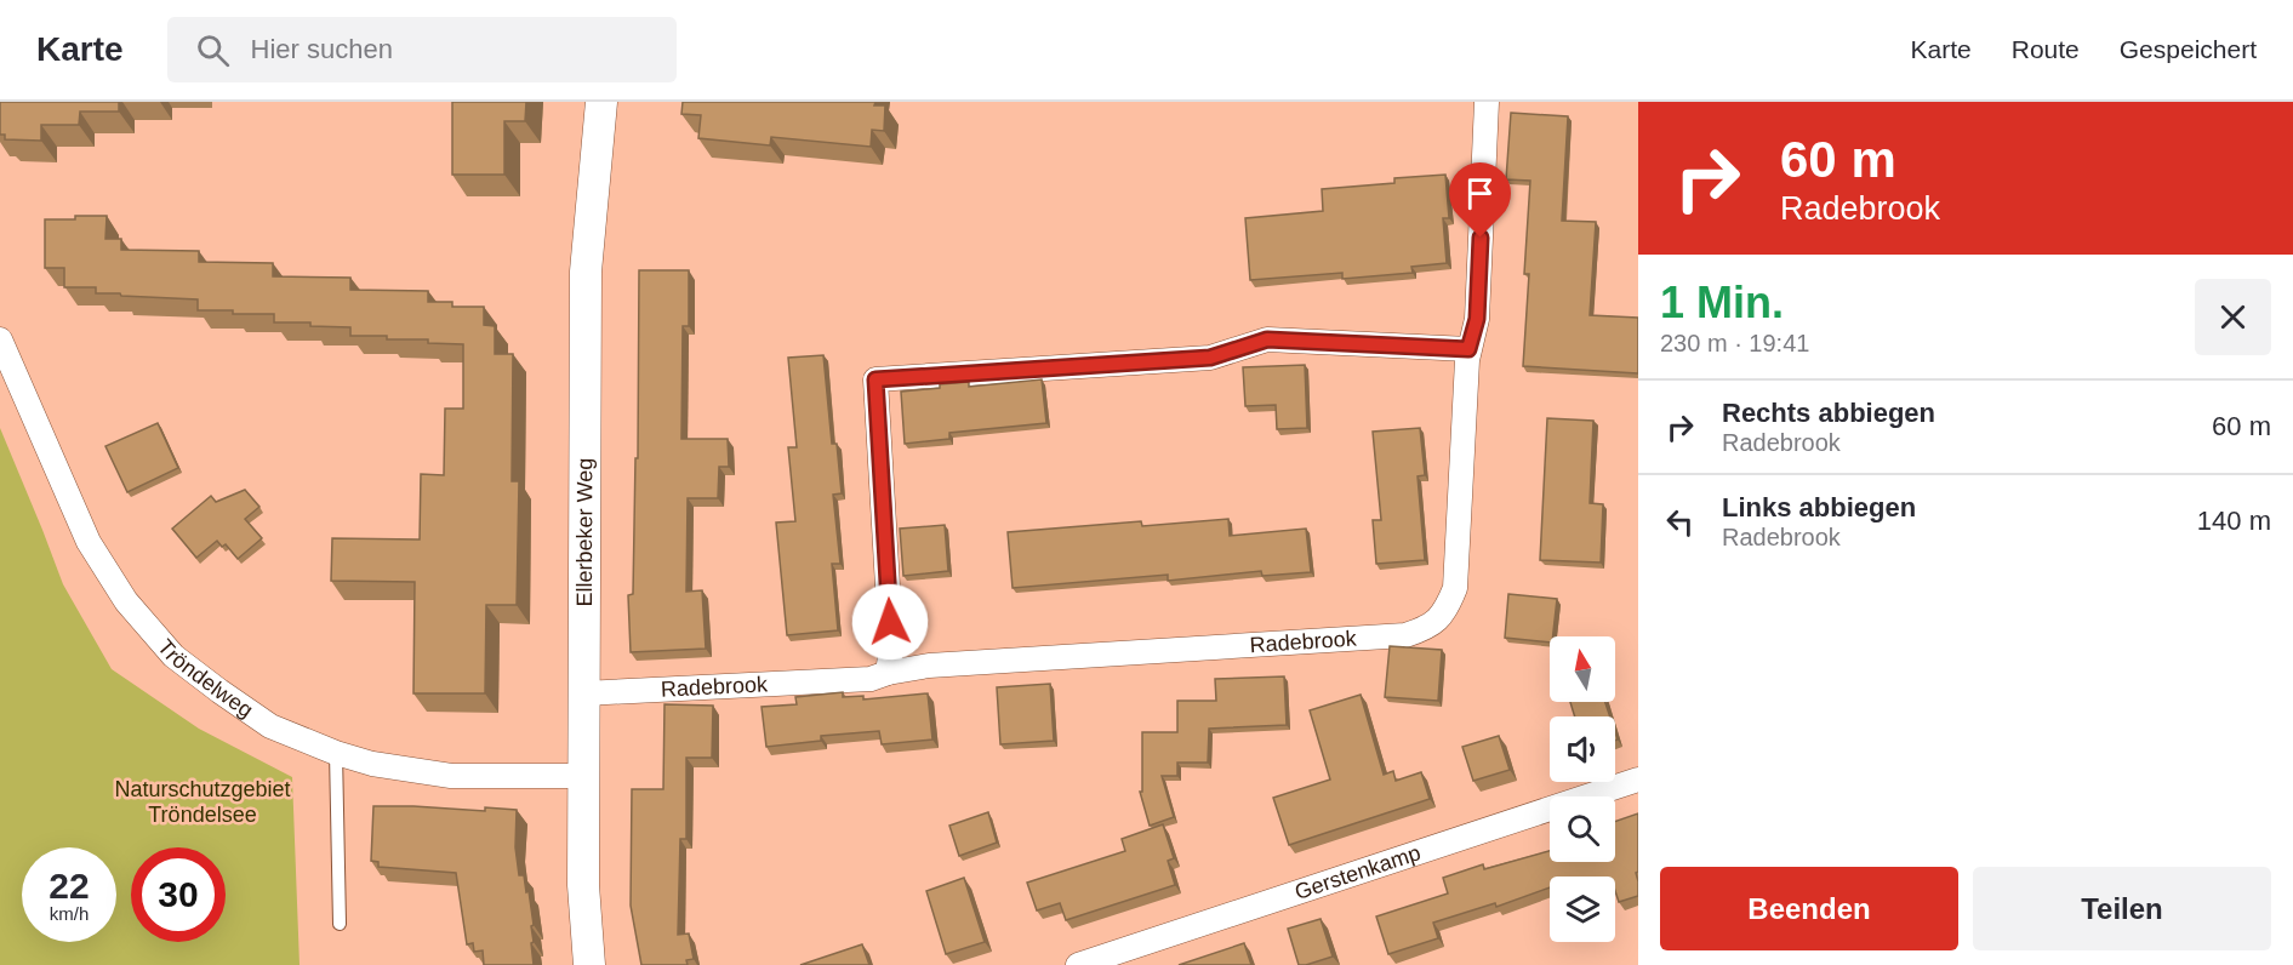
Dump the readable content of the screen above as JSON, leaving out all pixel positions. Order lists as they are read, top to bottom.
{
  "streets": {
    "street": [
      "Ellerbeker Weg",
      "Radebrook",
      "Tröndelweg",
      "Gerstenkamp"
    ]
  },
  "crossings": [
    ["Ellerbeker Weg", "Radebrook"],
    ["Ellerbeker Weg", "Tröndelweg"]
  ],
  "parks": ["Naturschutzgebiet Tröndelsee"],
  "north": "top",
  "page": {
    "header": "Karte",
    "search": "Hier suchen",
    "nav": ["Karte", "Route", "Gespeichert"],
    "turn": ["60 m", "Radebrook"],
    "heading": ["1 Min.", "230 m · 19:41"],
    "list": [
      {
        "name": "Rechts abbiegen",
        "note": "Radebrook",
        "value": "60 m"
      },
      {
        "name": "Links abbiegen",
        "note": "Radebrook",
        "value": "140 m"
      }
    ],
    "speed": "22 km/h",
    "limit": "30",
    "buttons": ["Beenden", "Teilen"]
  }
}
